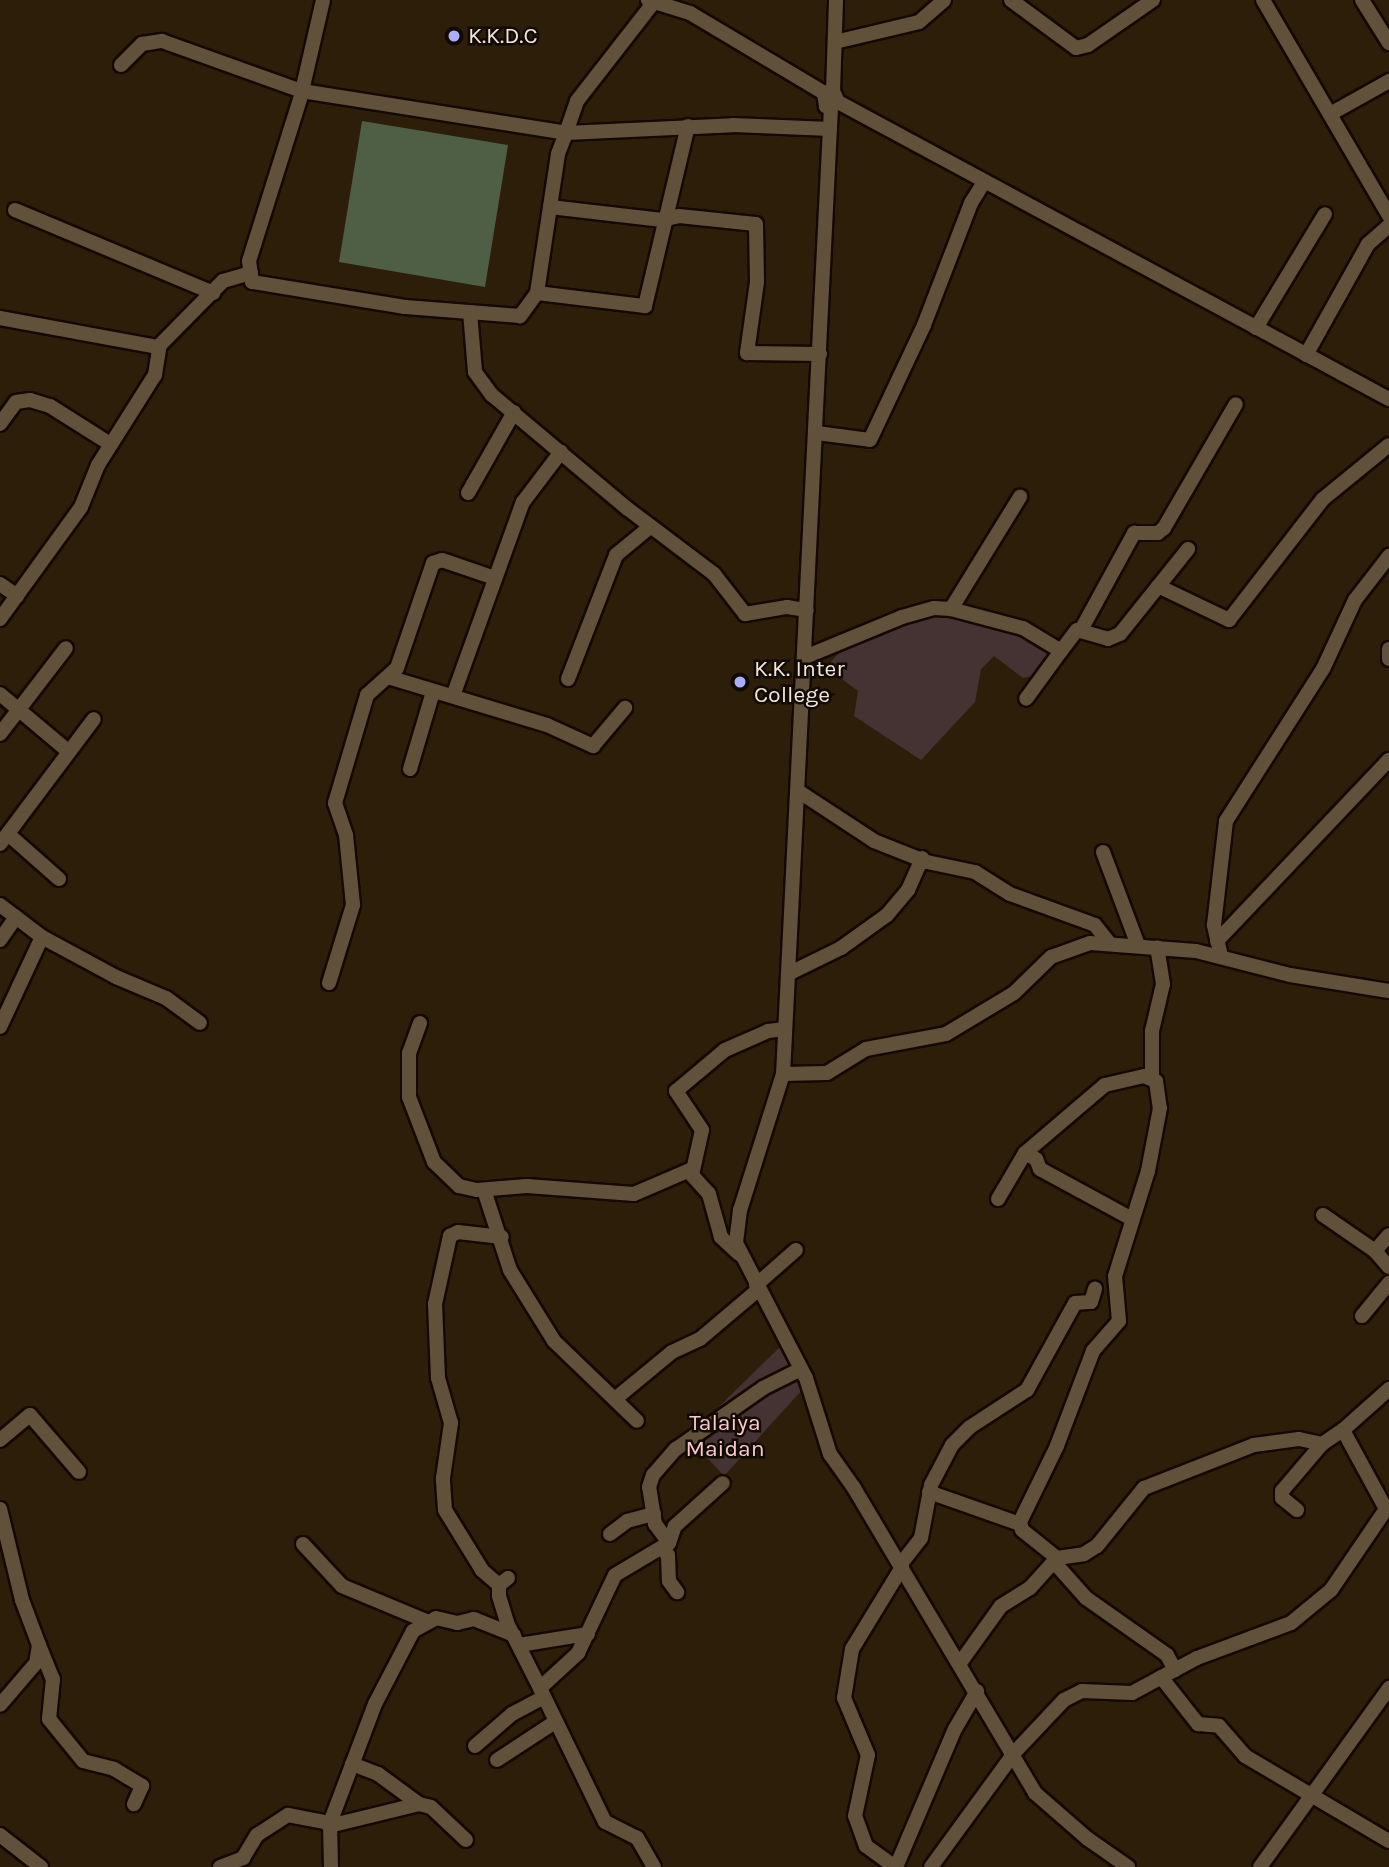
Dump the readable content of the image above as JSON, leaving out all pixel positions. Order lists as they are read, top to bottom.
{
  "parks": ["Talaiya Maidan"],
  "places": ["K.K.D.C", "K.K. Inter College"]
}
